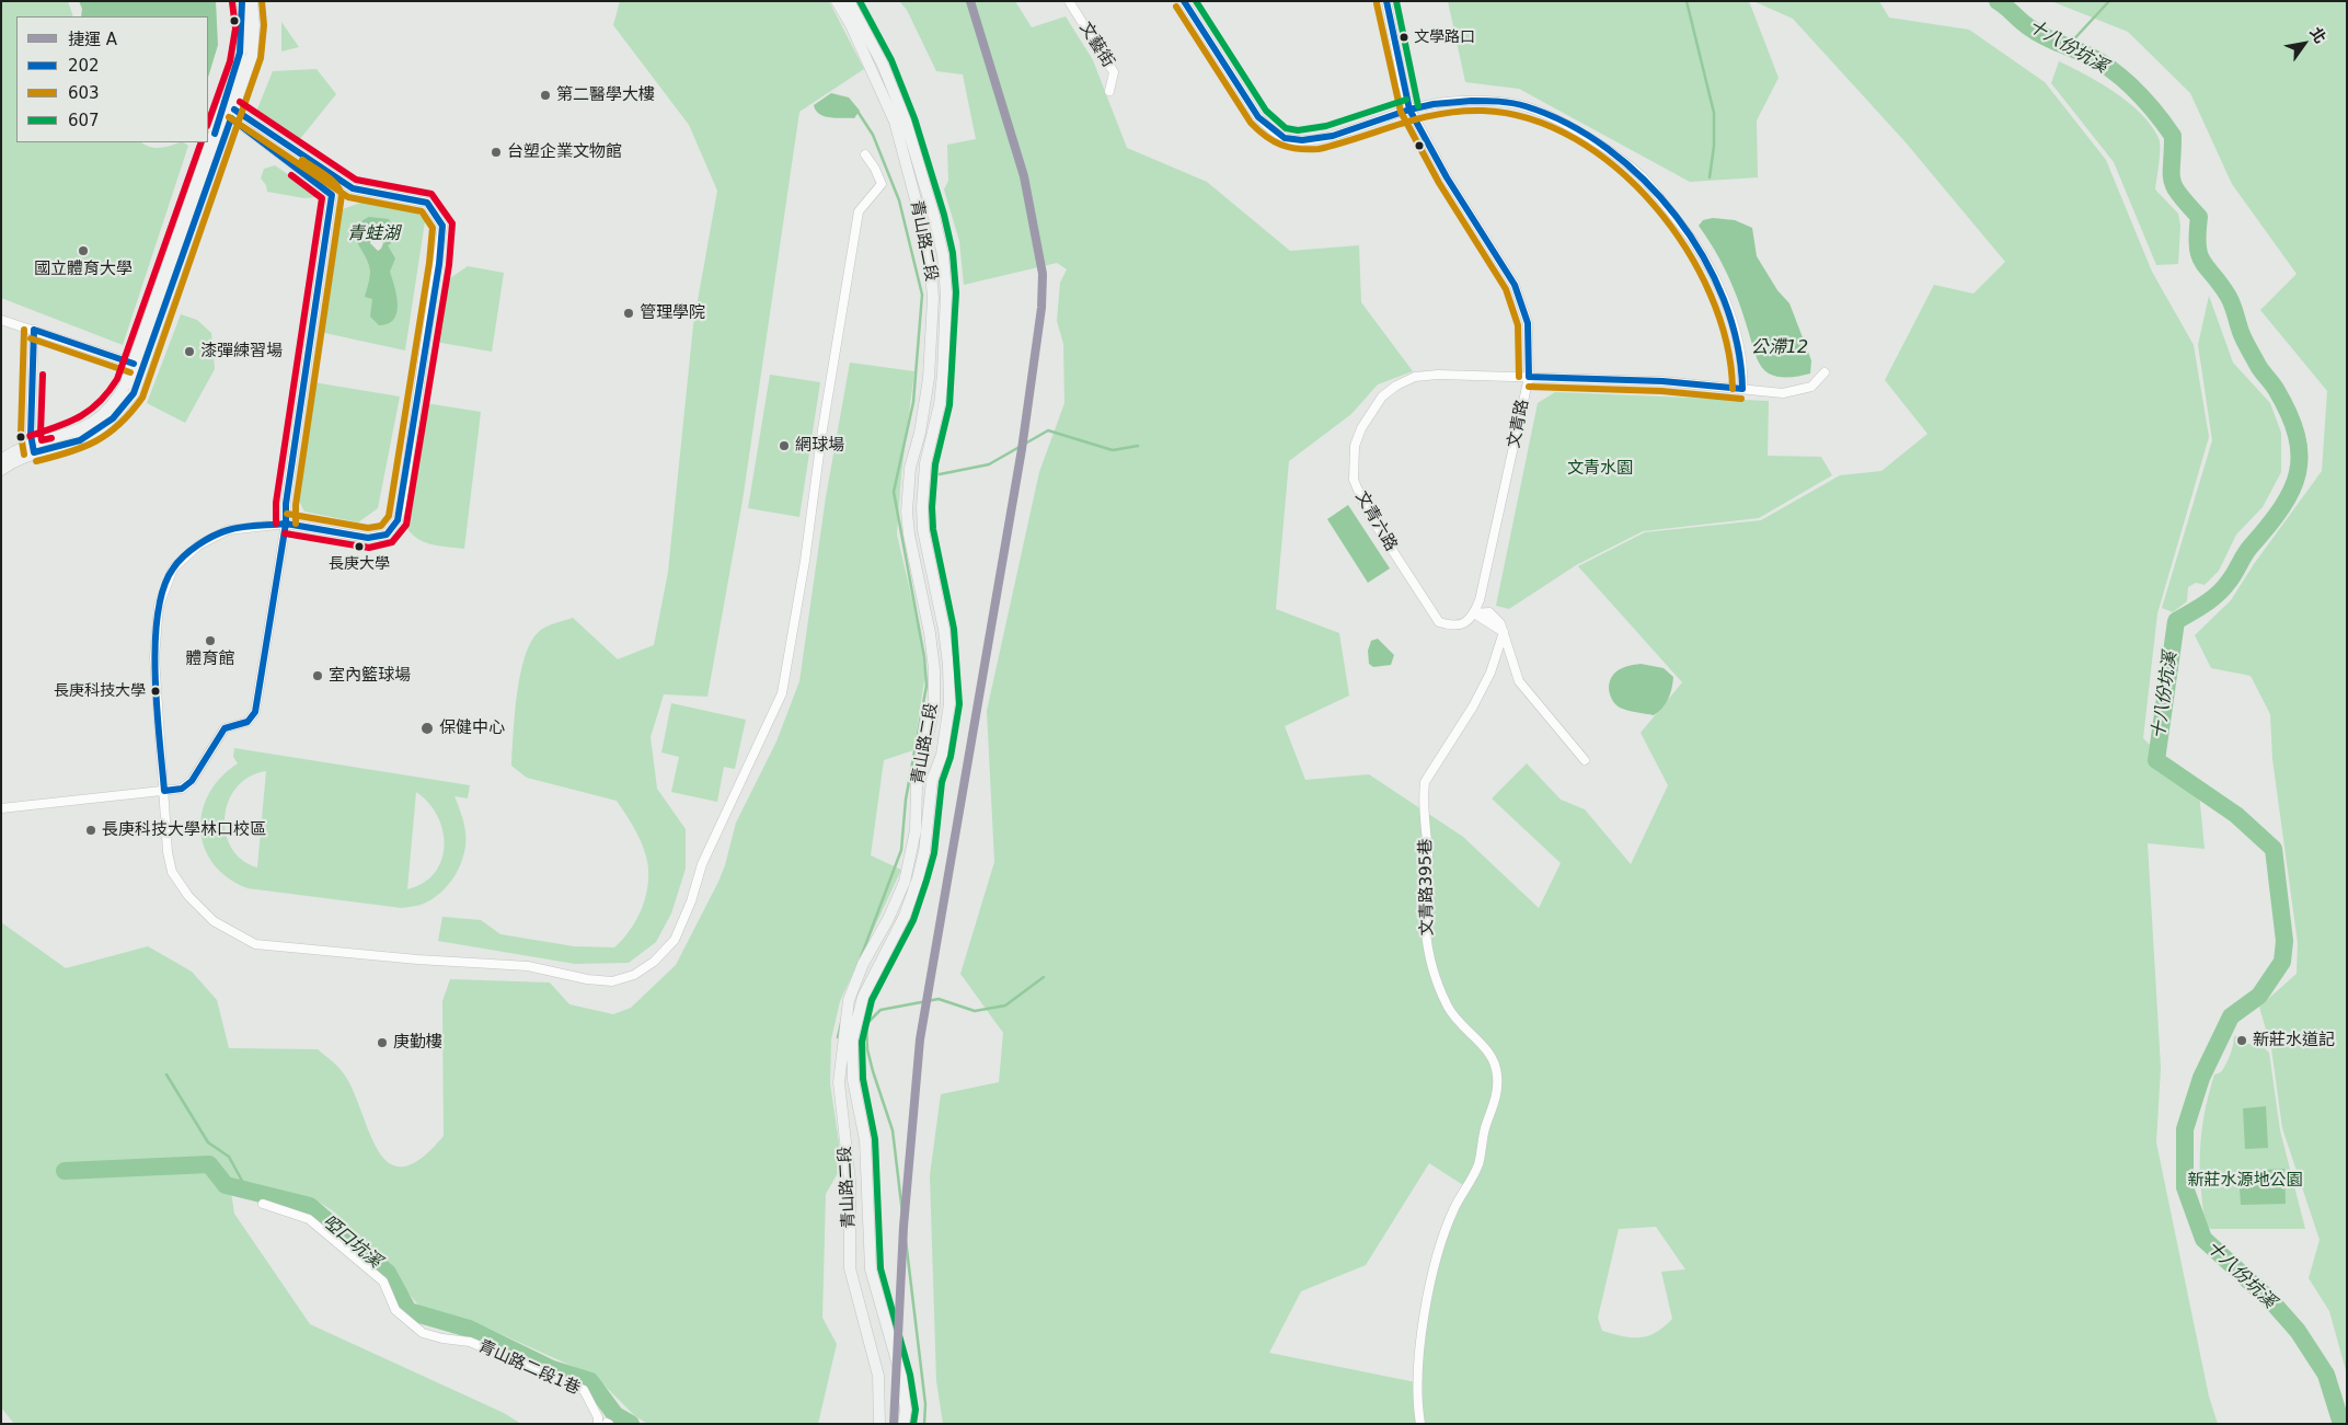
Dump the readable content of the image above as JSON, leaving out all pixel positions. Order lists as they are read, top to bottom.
{
  "streets": {
    "street": [
      "文藝街",
      "青山路二段",
      "文青路",
      "文青六路",
      "文青路395巷",
      "青山路二段1巷"
    ]
  },
  "crossings": [
    ["文青路", "文青六路"]
  ],
  "water": [
    "十八份坑溪",
    "青蛙湖",
    "公滯12",
    "啞口坑溪"
  ],
  "parks": ["文青水園", "新莊水源地公園"],
  "places": [
    "文學路口",
    "第二醫學大樓",
    "台塑企業文物館",
    "國立體育大學",
    "管理學院",
    "漆彈練習場",
    "網球場",
    "長庚大學",
    "體育館",
    "室內籃球場",
    "長庚科技大學",
    "保健中心",
    "長庚科技大學林口校區",
    "新莊水道記",
    "庚勤樓"
  ],
  "lines": [
    "metro line A",
    "transit line 202",
    "transit line 603",
    "transit line 607"
  ],
  "legend": [
    "捷運 A",
    "202",
    "603",
    "607"
  ],
  "north": "top right"
}
